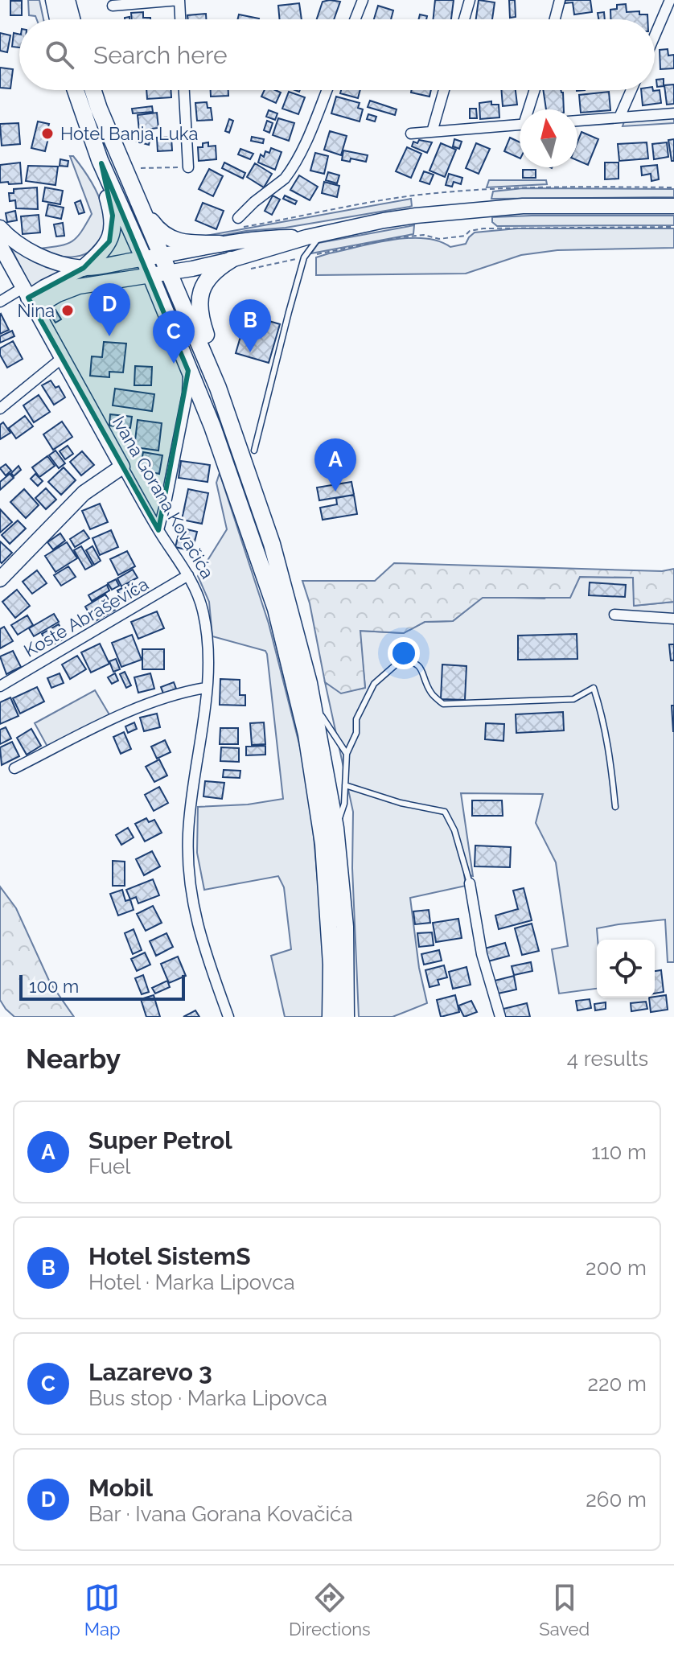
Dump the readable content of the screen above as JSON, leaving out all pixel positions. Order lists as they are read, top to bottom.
{
  "streets": {
    "street": ["Ivana Gorana Kovačića", "Koste Abraševića"]
  },
  "crossings": [
    ["Ivana Gorana Kovačića", "Koste Abraševića"]
  ],
  "places": ["Hotel Banja Luka", "Nina"],
  "scale_bar": "100 m",
  "north": "top",
  "page": {
    "search": "Search here",
    "pins": [
      "D",
      "B",
      "C",
      "A"
    ],
    "scale": "100 m",
    "heading": ["Nearby", "4 results"],
    "list": [
      {
        "mark": "A",
        "name": "Super Petrol",
        "note": "Fuel",
        "value": "110 m"
      },
      {
        "mark": "B",
        "name": "Hotel SistemS",
        "note": "Hotel · Marka Lipovca",
        "value": "200 m"
      },
      {
        "mark": "C",
        "name": "Lazarevo 3",
        "note": "Bus stop · Marka Lipovca",
        "value": "220 m"
      },
      {
        "mark": "D",
        "name": "Mobil",
        "note": "Bar · Ivana Gorana Kovačića",
        "value": "260 m"
      }
    ],
    "nav": ["Map", "Directions", "Saved"]
  }
}
